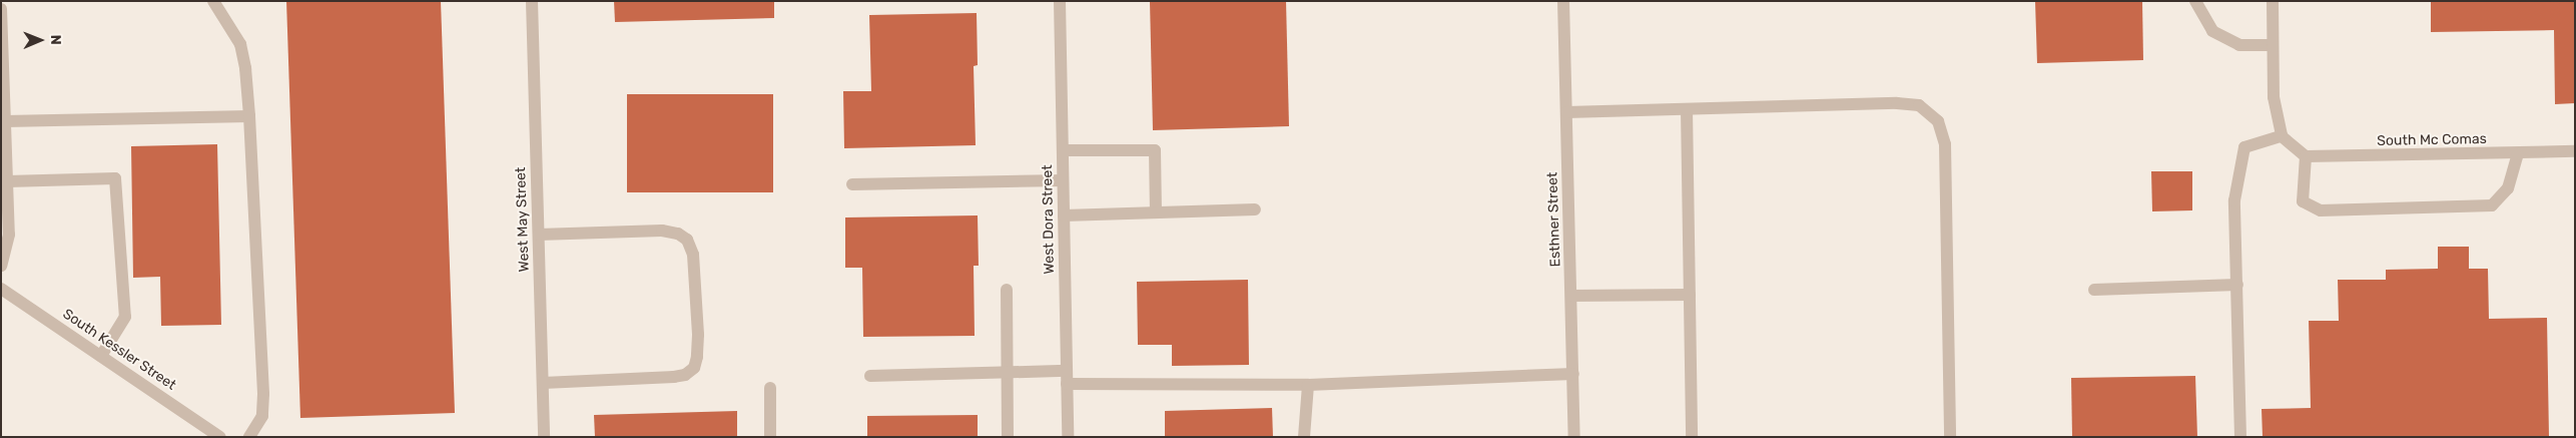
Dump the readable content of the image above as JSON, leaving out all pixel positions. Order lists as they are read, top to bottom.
{
  "streets": {
    "street": [
      "South Mc Comas",
      "West May Street",
      "West Dora Street",
      "Esthner Street",
      "South Kessler Street"
    ]
  },
  "north": "right"
}
